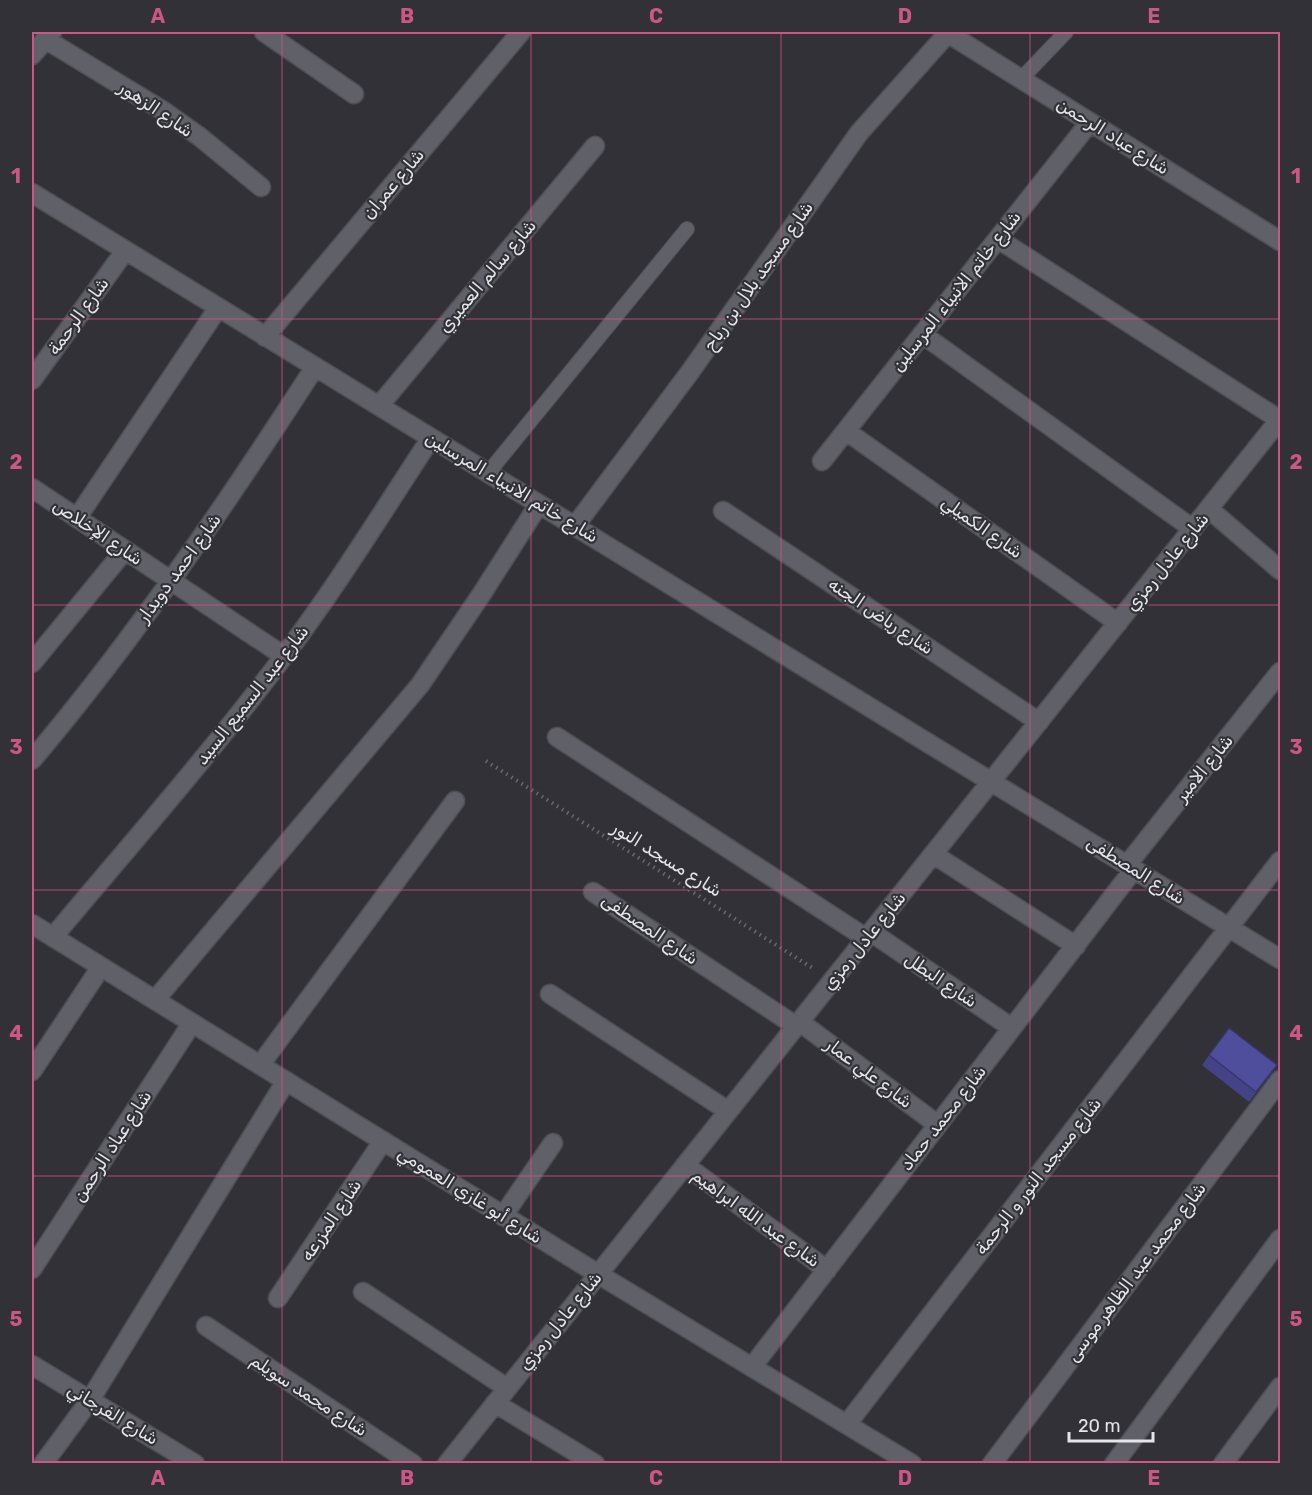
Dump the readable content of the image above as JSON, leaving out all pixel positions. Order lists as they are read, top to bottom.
{
  "streets": {
    "street": [
      "شارع الزهور",
      "شارع عباد الرحمن",
      "شارع عمران",
      "شارع سالم العميري",
      "شارع مسجد بلال بن رباح",
      "شارع خاتم الانبياء المرسلين",
      "شارع الرحمة",
      "شارع الكميلي",
      "شارع الإخلاص",
      "شارع عادل رمزي",
      "شارع احمد دويدار",
      "شارع رياض الجنه",
      "شارع عبد السميع السيد",
      "شارع الامير",
      "شارع المصطفى",
      "شارع البطل",
      "شارع علي عمار",
      "شارع محمد حماد",
      "شارع مسجد النور و الرحمة",
      "شارع أبو غازي العمومي",
      "شارع عبد الله ابراهيم",
      "شارع المزرعه",
      "شارع محمد عبد الظاهر موسى",
      "شارع محمد سويلم",
      "شارع الفرجاني"
    ],
    "path": ["شارع مسجد النور"]
  },
  "crossings": [
    ["شارع عباد الرحمن", "شارع مسجد بلال بن رباح"],
    ["شارع عباد الرحمن", "شارع خاتم الانبياء المرسلين"],
    ["شارع عباد الرحمن", "شارع أبو غازي العمومي"],
    ["شارع عمران", "شارع خاتم الانبياء المرسلين"],
    ["شارع سالم العميري", "شارع خاتم الانبياء المرسلين"],
    ["شارع مسجد بلال بن رباح", "شارع خاتم الانبياء المرسلين"],
    ["شارع خاتم الانبياء المرسلين", "شارع الرحمة"],
    ["شارع خاتم الانبياء المرسلين", "شارع الكميلي"],
    ["شارع خاتم الانبياء المرسلين", "شارع عادل رمزي"],
    ["شارع خاتم الانبياء المرسلين", "شارع احمد دويدار"],
    ["شارع خاتم الانبياء المرسلين", "شارع عبد السميع السيد"],
    ["شارع خاتم الانبياء المرسلين", "شارع المصطفى"],
    ["شارع الكميلي", "شارع عادل رمزي"],
    ["شارع الإخلاص", "شارع احمد دويدار"],
    ["شارع الإخلاص", "شارع عبد السميع السيد"],
    ["شارع عادل رمزي", "شارع رياض الجنه"],
    ["شارع عادل رمزي", "شارع مسجد النور"],
    ["شارع عادل رمزي", "شارع المصطفى"],
    ["شارع عادل رمزي", "شارع البطل"],
    ["شارع عادل رمزي", "شارع علي عمار"],
    ["شارع عادل رمزي", "شارع أبو غازي العمومي"],
    ["شارع عادل رمزي", "شارع عبد الله ابراهيم"],
    ["شارع عبد السميع السيد", "شارع أبو غازي العمومي"],
    ["شارع الامير", "شارع المصطفى"],
    ["شارع الامير", "شارع محمد حماد"],
    ["شارع المصطفى", "شارع علي عمار"],
    ["شارع المصطفى", "شارع محمد حماد"],
    ["شارع المصطفى", "شارع مسجد النور و الرحمة"],
    ["شارع البطل", "شارع محمد حماد"],
    ["شارع علي عمار", "شارع محمد حماد"],
    ["شارع محمد حماد", "شارع أبو غازي العمومي"],
    ["شارع محمد حماد", "شارع عبد الله ابراهيم"],
    ["شارع مسجد النور و الرحمة", "شارع أبو غازي العمومي"],
    ["شارع أبو غازي العمومي", "شارع المزرعه"]
  ],
  "scale_bar": "20 m",
  "grid": {
    "columns": [
      "A",
      "B",
      "C",
      "D",
      "E"
    ],
    "rows": [
      "1",
      "2",
      "3",
      "4",
      "5"
    ]
  }
}
